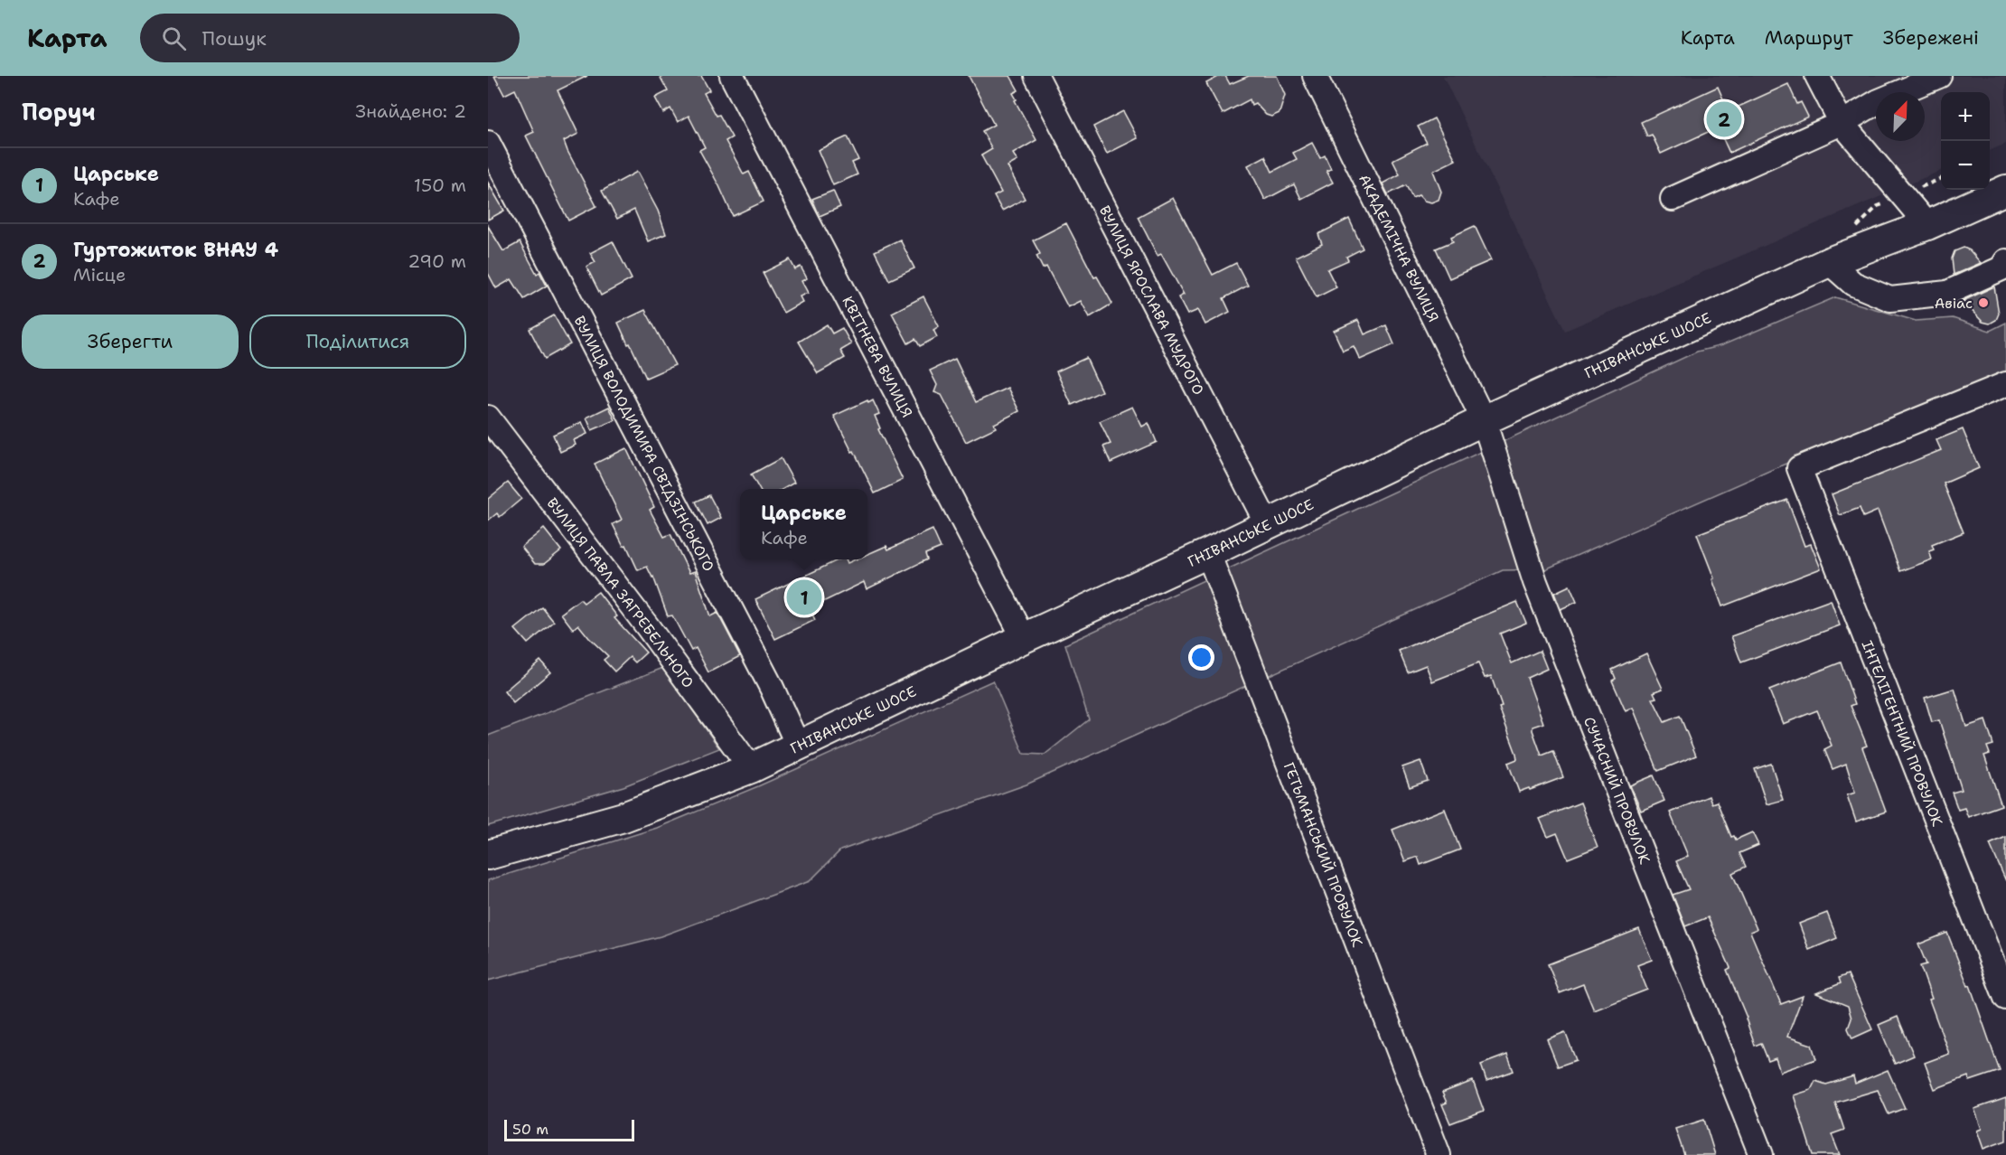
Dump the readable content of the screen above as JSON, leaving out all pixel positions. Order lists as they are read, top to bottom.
{
  "streets": {
    "main road": ["ГНІВАНСЬКЕ ШОСЕ"],
    "street": [
      "АКАДЕМІЧНА ВУЛИЦЯ",
      "ВУЛИЦЯ ЯРОСЛАВА МУДРОГО",
      "КВІТНЕВА ВУЛИЦЯ",
      "ВУЛИЦЯ ВОЛОДИМИРА СВІДЗІНСЬКОГО",
      "ВУЛИЦЯ ПАВЛА ЗАГРЕБЕЛЬНОГО",
      "ІНТЕЛІГЕНТНИЙ ПРОВУЛОК",
      "СУЧАСНИЙ ПРОВУЛОК",
      "ГЕТЬМАНСЬКИЙ ПРОВУЛОК"
    ]
  },
  "crossings": [
    ["АКАДЕМІЧНА ВУЛИЦЯ", "ГНІВАНСЬКЕ ШОСЕ"],
    ["АКАДЕМІЧНА ВУЛИЦЯ", "СУЧАСНИЙ ПРОВУЛОК"],
    ["ВУЛИЦЯ ЯРОСЛАВА МУДРОГО", "ГНІВАНСЬКЕ ШОСЕ"],
    ["ГНІВАНСЬКЕ ШОСЕ", "КВІТНЕВА ВУЛИЦЯ"],
    ["ГНІВАНСЬКЕ ШОСЕ", "ВУЛИЦЯ ВОЛОДИМИРА СВІДЗІНСЬКОГО"],
    ["ГНІВАНСЬКЕ ШОСЕ", "ВУЛИЦЯ ПАВЛА ЗАГРЕБЕЛЬНОГО"],
    ["ГНІВАНСЬКЕ ШОСЕ", "СУЧАСНИЙ ПРОВУЛОК"],
    ["ГНІВАНСЬКЕ ШОСЕ", "ГЕТЬМАНСЬКИЙ ПРОВУЛОК"]
  ],
  "places": ["Авіас"],
  "scale_bar": "50 m",
  "north": "top right",
  "page": {
    "header": "Карта",
    "search": "Пошук",
    "nav": ["Карта", "Маршрут", "Збережені"],
    "heading": ["Поруч", "Знайдено: 2"],
    "map_buttons": ["+", "−"],
    "pins": ["2", "1"],
    "list": [
      {
        "mark": "1",
        "name": "Царське",
        "note": "Кафе",
        "value": "150 m"
      },
      {
        "mark": "2",
        "name": "Гуртожиток ВНАУ 4",
        "note": "Місце",
        "value": "290 m"
      }
    ],
    "buttons": ["Зберегти", "Поділитися"],
    "popup": ["Царське", "Кафе"],
    "scale": "50 m"
  }
}
